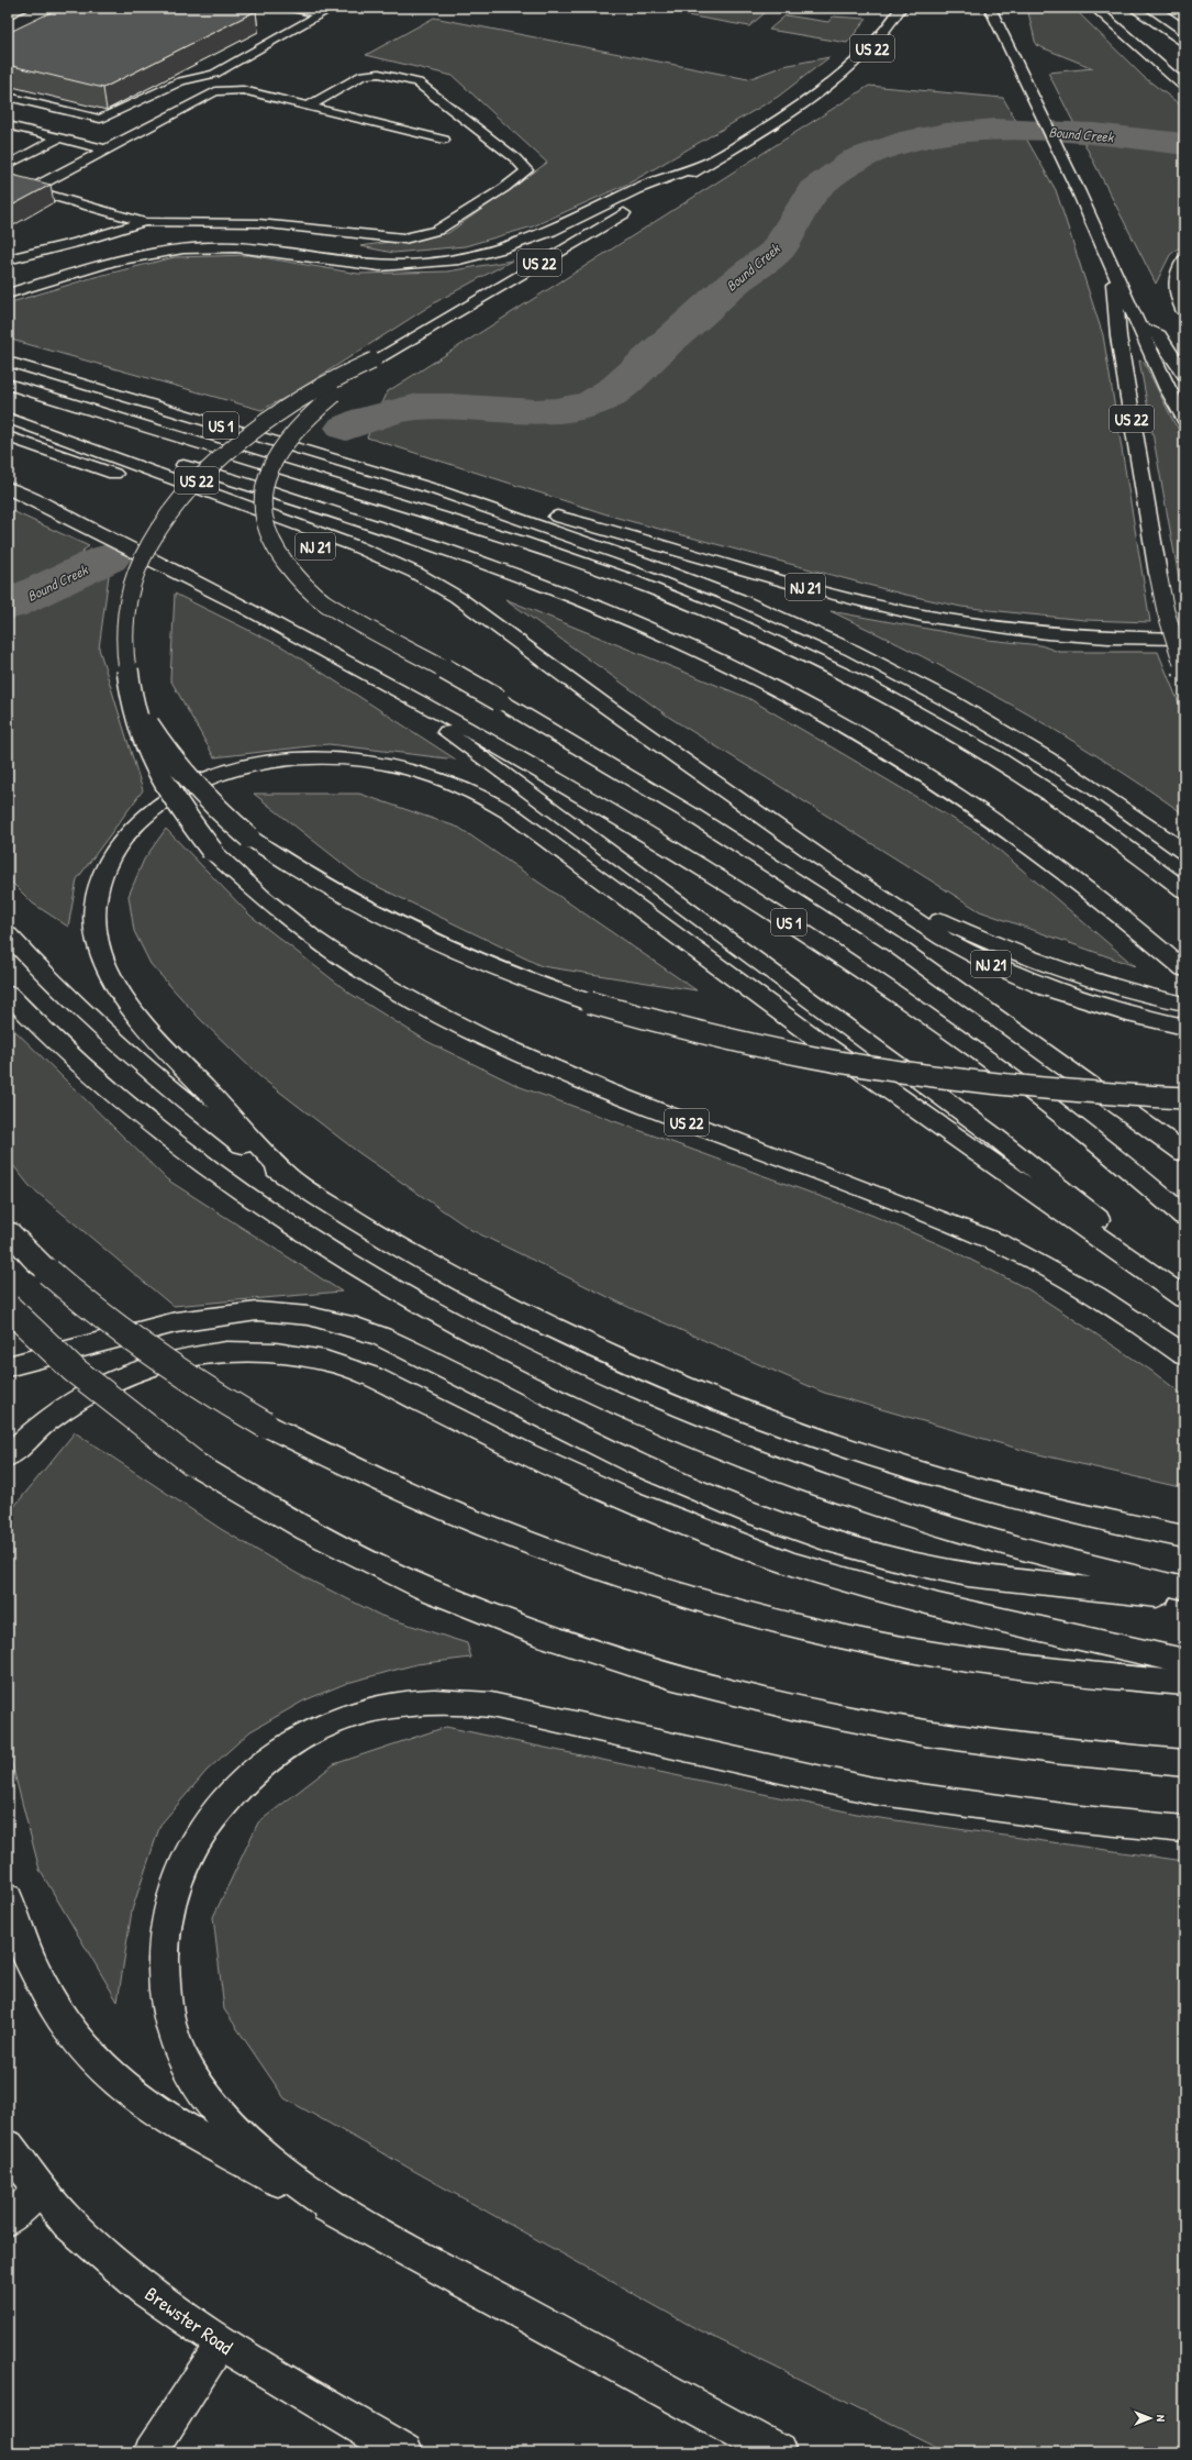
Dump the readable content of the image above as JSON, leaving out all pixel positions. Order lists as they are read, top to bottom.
{
  "streets": {
    "main road": [
      "US 22",
      "US 1",
      "NJ 21",
      "Brewster Road"
    ]
  },
  "crossings": [
    ["US 1", "NJ 21"]
  ],
  "water": ["Bound Creek"],
  "north": "right"
}
